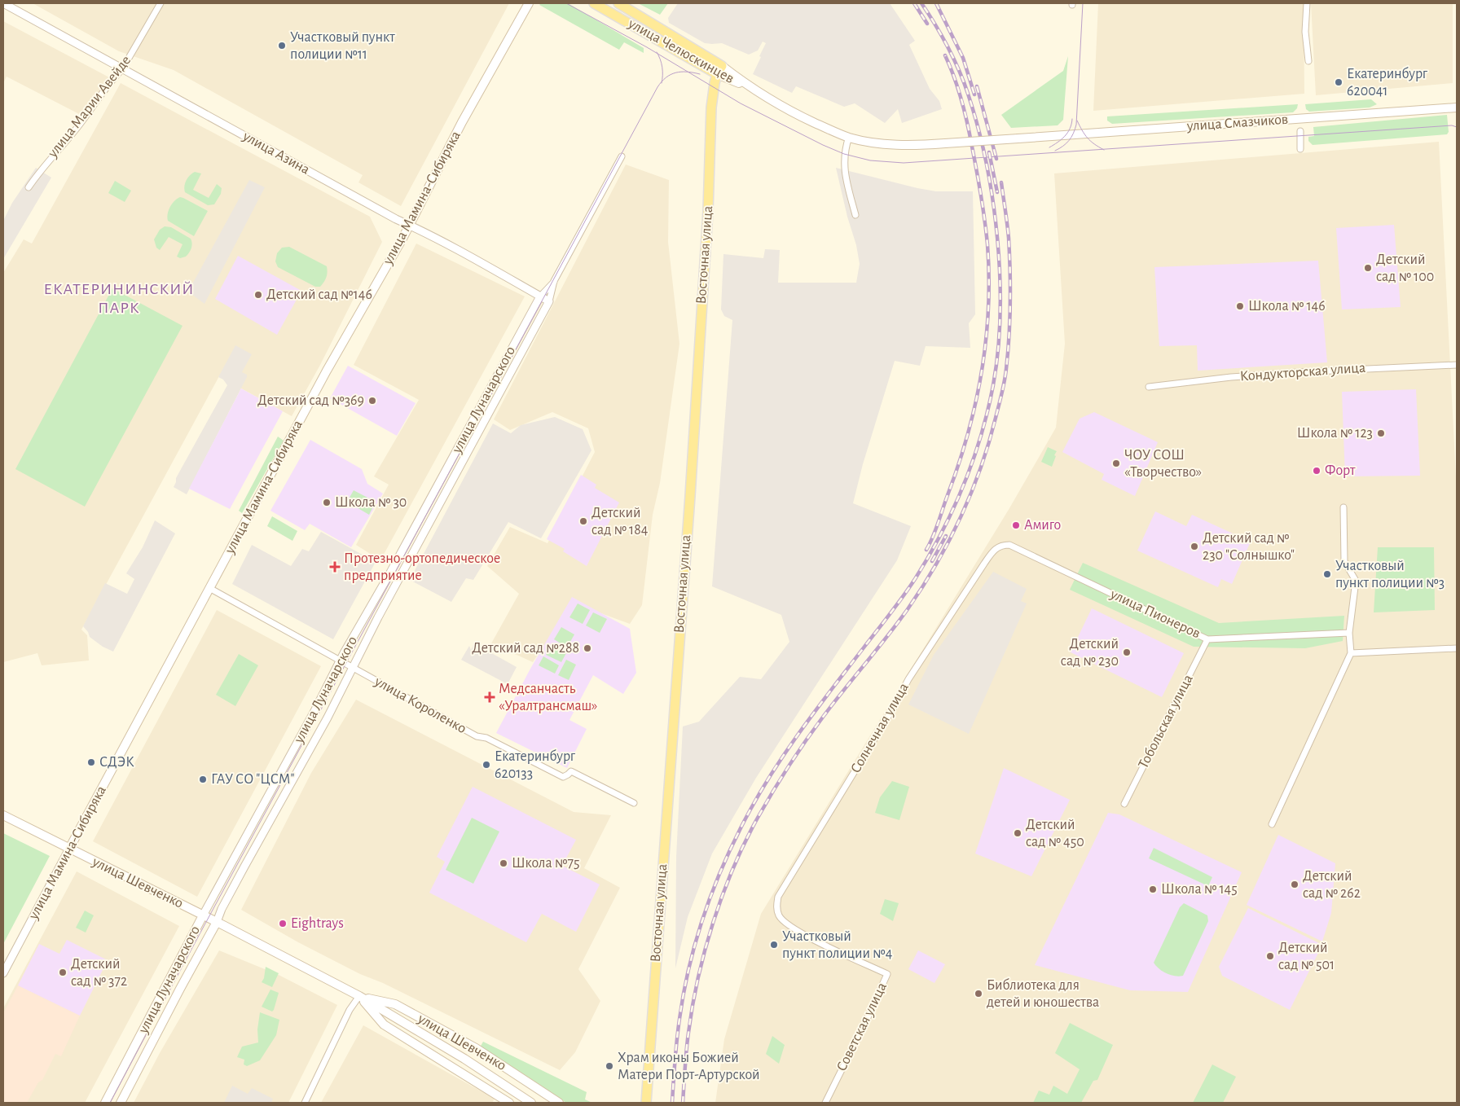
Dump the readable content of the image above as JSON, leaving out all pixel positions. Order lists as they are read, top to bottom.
{
  "streets": {
    "main road": [
      "улица Челюскинцев",
      "улица Смазчиков",
      "улица Мамина-Сибиряка",
      "Восточная улица",
      "улица Луначарского",
      "улица Шевченко"
    ],
    "street": [
      "улица Марии Авейде",
      "улица Азина",
      "Кондукторская улица",
      "улица Пионеров",
      "улица Короленко",
      "Тобольская улица",
      "Солнечная улица",
      "Советская улица"
    ]
  },
  "crossings": [
    ["улица Челюскинцев", "улица Смазчиков"],
    ["улица Челюскинцев", "Восточная улица"],
    ["улица Марии Авейде", "улица Азина"],
    ["улица Азина", "улица Мамина-Сибиряка"],
    ["улица Азина", "улица Луначарского"],
    ["улица Мамина-Сибиряка", "улица Короленко"],
    ["улица Мамина-Сибиряка", "улица Шевченко"],
    ["улица Луначарского", "улица Короленко"],
    ["улица Луначарского", "улица Шевченко"],
    ["улица Пионеров", "Тобольская улица"],
    ["улица Пионеров", "Солнечная улица"],
    ["Солнечная улица", "Советская улица"]
  ],
  "districts": ["ЕКАТЕРИНИНСКИЙ ПАРК"],
  "places": {
    "other": [
      "Участковый пункт полиции №11",
      "Екатеринбург 620041",
      "Детский сад № 100",
      "Детский сад №146",
      "Школа № 146",
      "Детский сад №369",
      "Школа № 123",
      "ЧОУ СОШ «Творчество»",
      "Форт",
      "Школа № 30",
      "Детский сад № 184",
      "Амиго",
      "Детский сад № 230 \"Солнышко\"",
      "Участковый пункт полиции №3",
      "Детский сад №288",
      "Детский сад № 230",
      "СДЭК",
      "Екатеринбург 620133",
      "ГАУ СО \"ЦСМ\"",
      "Детский сад № 450",
      "Школа №75",
      "Детский сад № 262",
      "Школа № 145",
      "Eightrays",
      "Участковый пункт полиции №4",
      "Детский сад № 501",
      "Детский сад № 372",
      "Библиотека для детей и юношества",
      "Храм иконы Божией Матери Порт-Артурской"
    ],
    "health": ["Протезно-ортопедическое предприятие", "Медсанчасть «Уралтрансмаш»"]
  }
}
